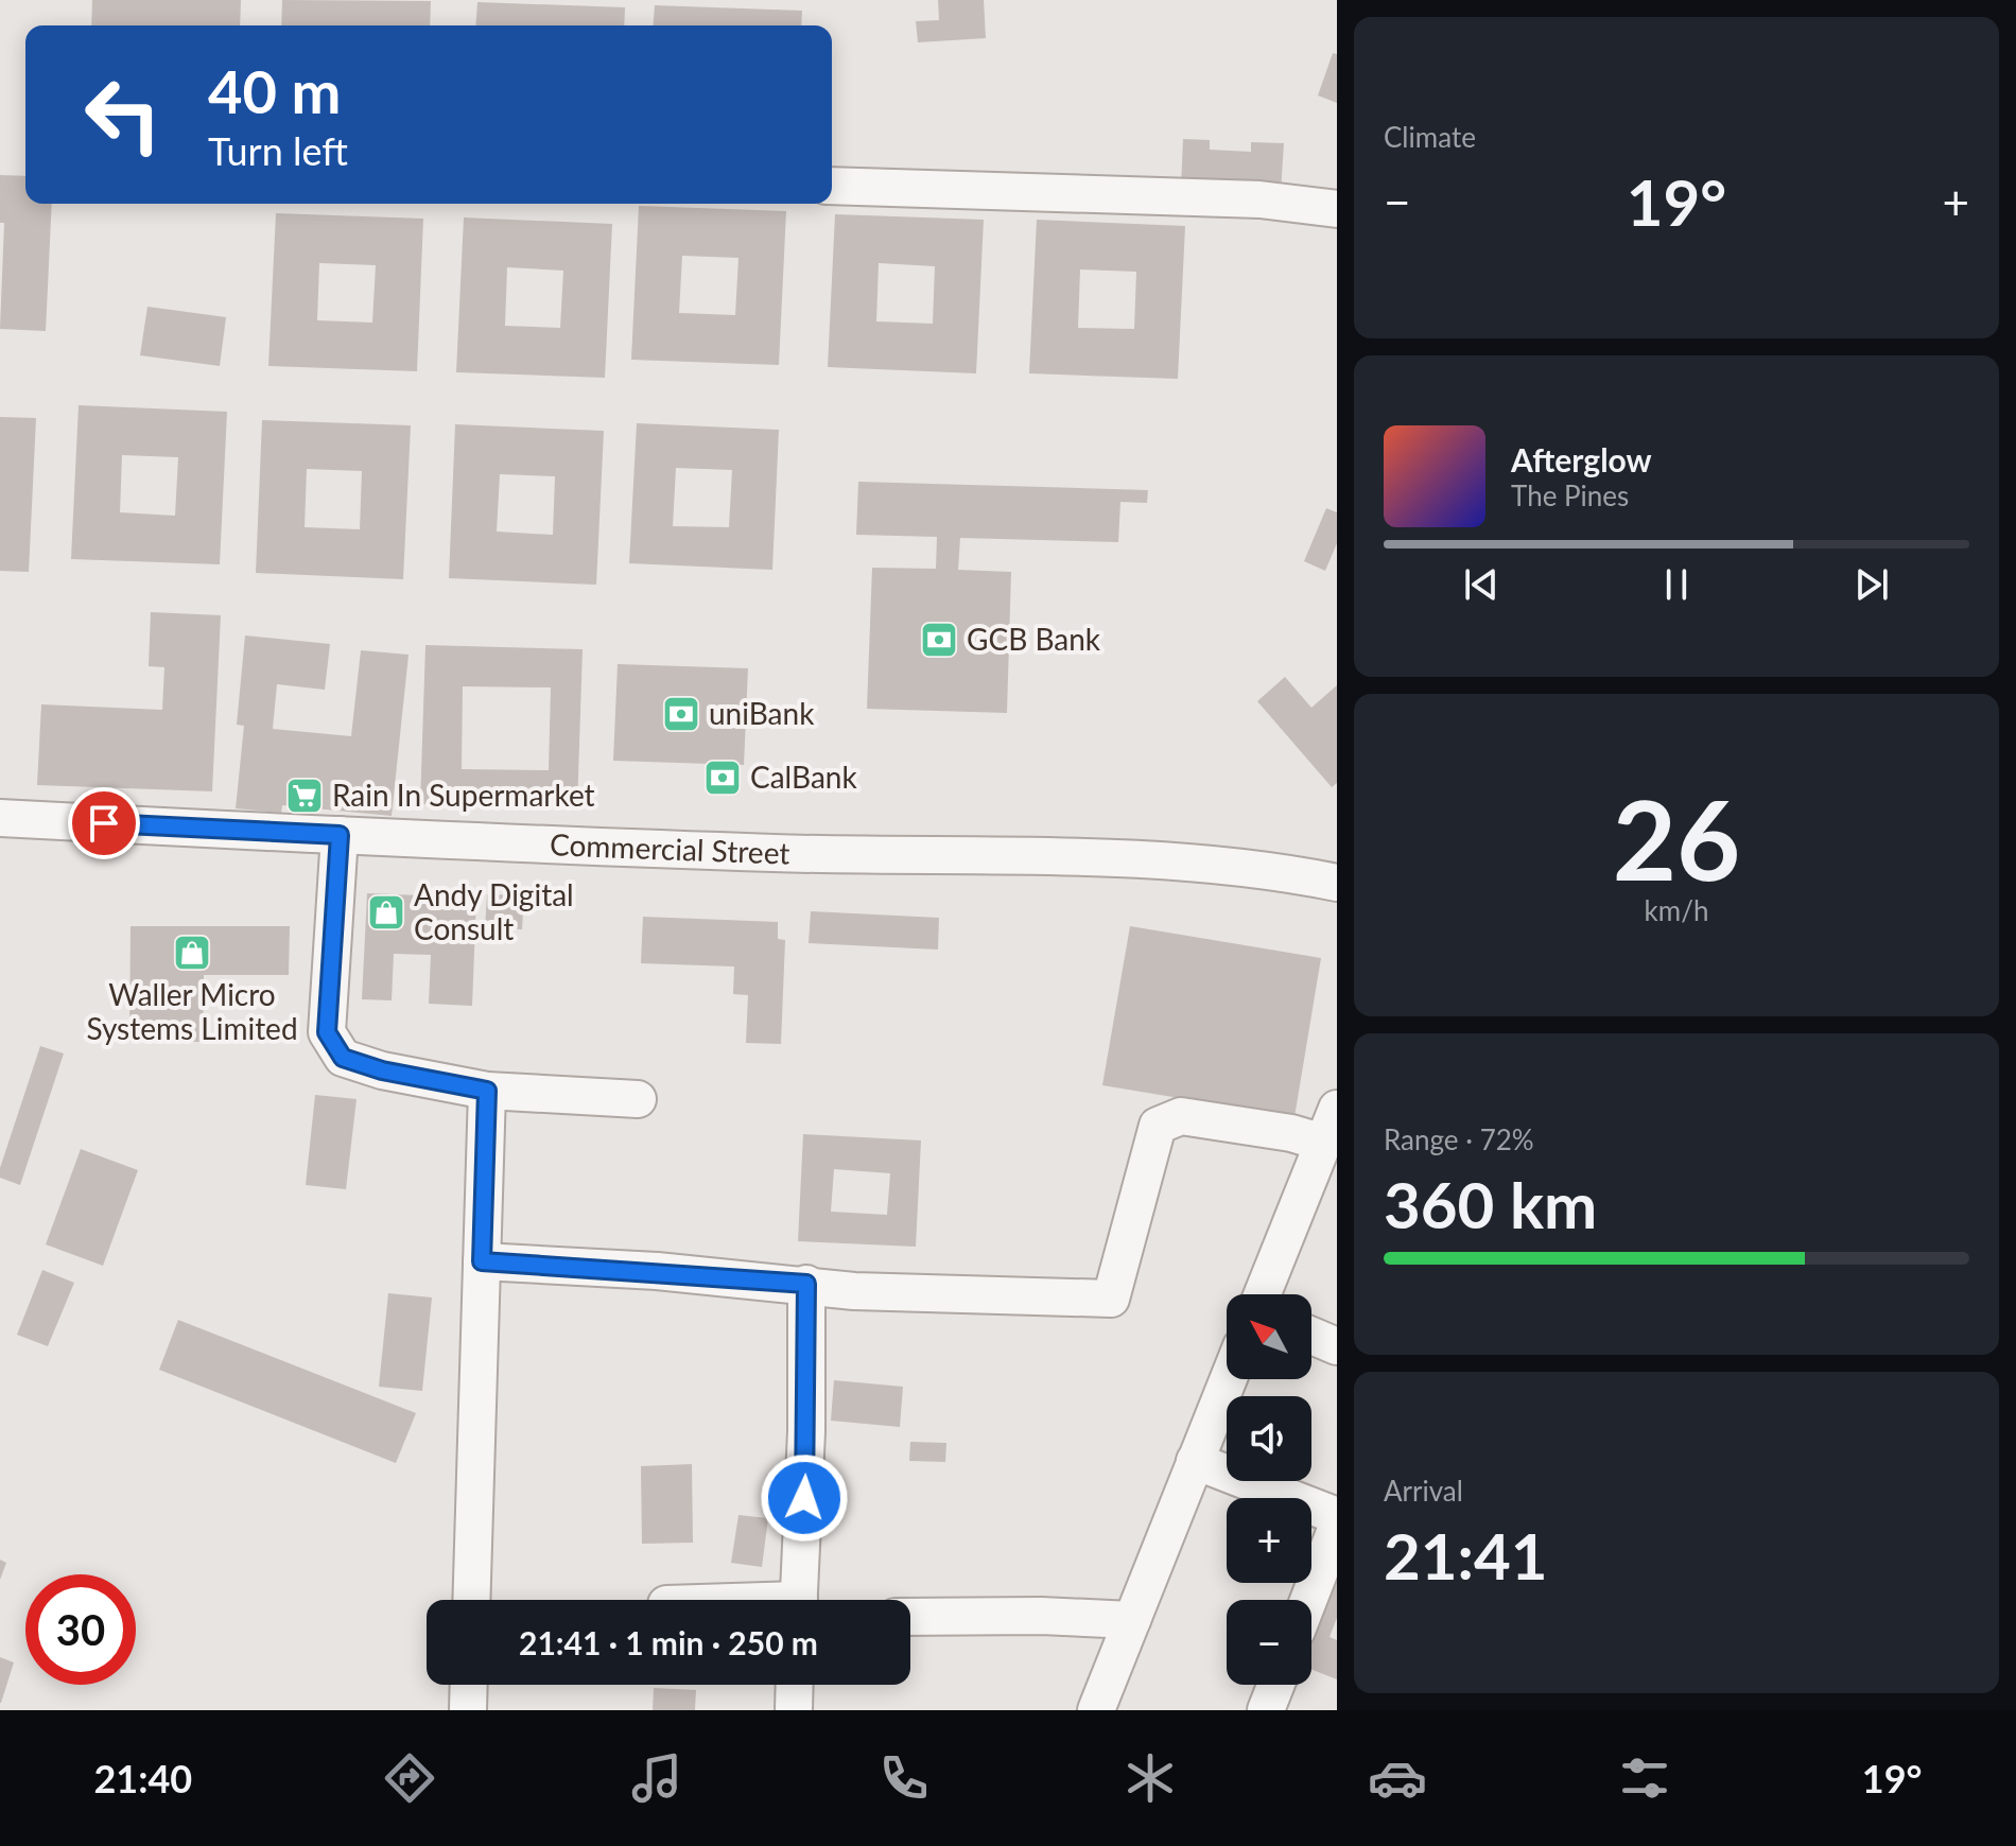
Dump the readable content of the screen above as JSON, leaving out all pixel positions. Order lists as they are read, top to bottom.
{
  "streets": {
    "street": ["Commercial Street"]
  },
  "places": {
    "bank": ["GCB Bank", "uniBank", "CalBank"],
    "supermarket": ["Rain In Supermarket"],
    "shop": ["Andy Digital Consult", "Waller Micro Systems Limited"]
  },
  "north": "top left",
  "page": {
    "tile": [
      "Climate",
      ["26", "km/h"],
      ["Range · 72%", "360 km"],
      ["Arrival", "21:41"]
    ],
    "turn": ["40 m", "Turn left"],
    "heat": ["−", "19°", "+"],
    "song": ["Afterglow", "The Pines"],
    "map_buttons": ["+", "−"],
    "limit": "30",
    "trip": "21:41 · 1 min · 250 m",
    "tabs": ["21:40", "19°"]
  }
}
